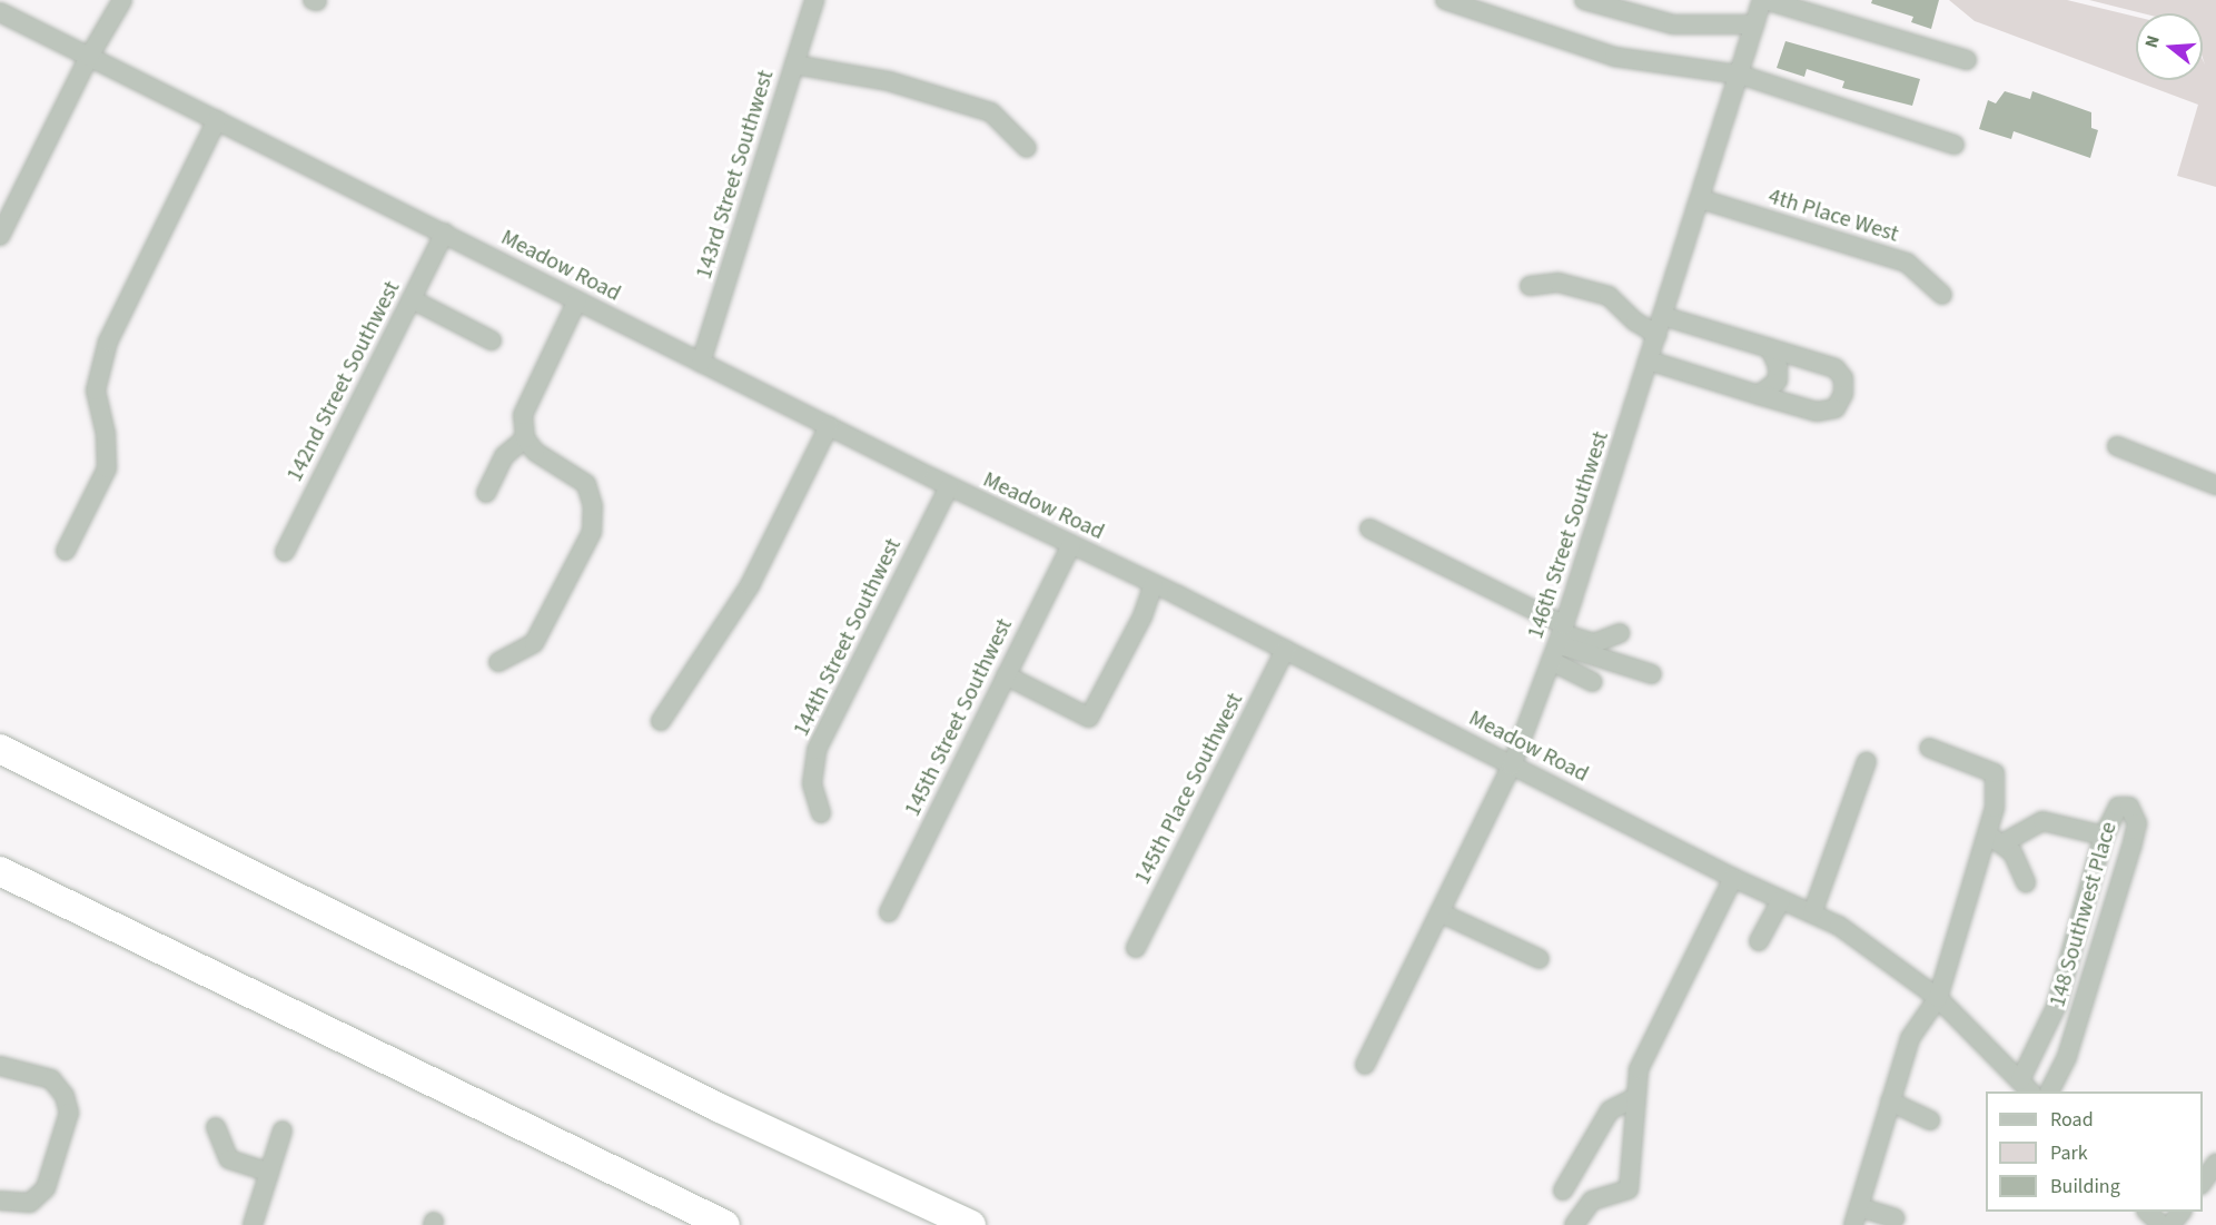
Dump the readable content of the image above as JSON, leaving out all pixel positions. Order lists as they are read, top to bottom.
{
  "streets": {
    "street": [
      "143rd Street Southwest",
      "4th Place West",
      "Meadow Road",
      "142nd Street Southwest",
      "146th Street Southwest",
      "144th Street Southwest",
      "145th Street Southwest",
      "145th Place Southwest",
      "148 Southwest Place"
    ]
  },
  "crossings": [
    ["143rd Street Southwest", "Meadow Road"],
    ["4th Place West", "146th Street Southwest"],
    ["Meadow Road", "142nd Street Southwest"],
    ["Meadow Road", "146th Street Southwest"],
    ["Meadow Road", "144th Street Southwest"],
    ["Meadow Road", "145th Street Southwest"],
    ["Meadow Road", "145th Place Southwest"],
    ["Meadow Road", "148 Southwest Place"]
  ],
  "legend": ["Road", "Park", "Building"],
  "north": "left"
}
